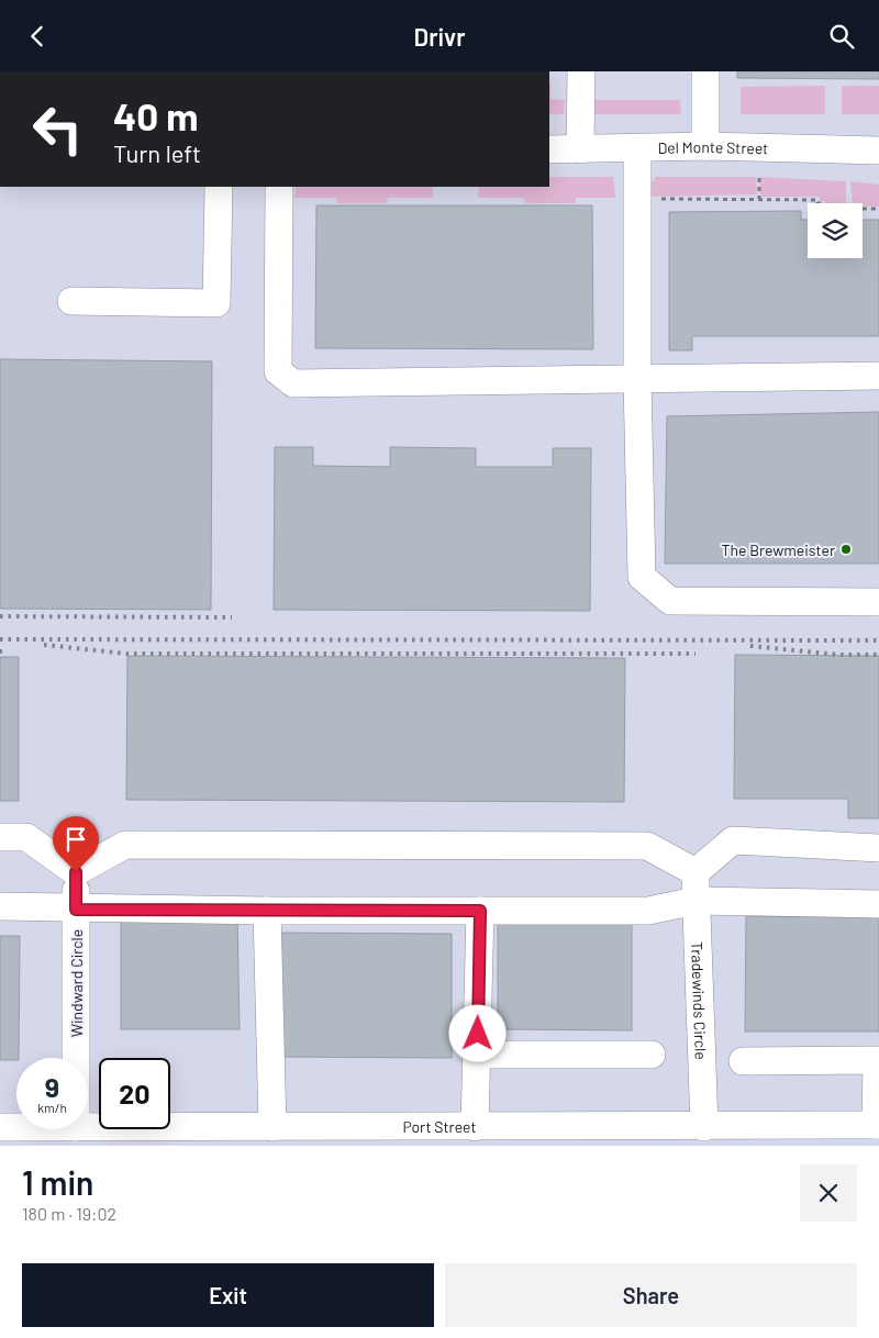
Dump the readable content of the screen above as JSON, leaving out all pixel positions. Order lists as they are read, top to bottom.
{
  "streets": {
    "street": [
      "Del Monte Street",
      "Windward Circle",
      "Tradewinds Circle",
      "Port Street"
    ]
  },
  "crossings": [
    ["Tradewinds Circle", "Port Street"]
  ],
  "places": ["The Brewmeister"],
  "page": {
    "header": "Drivr",
    "turn": ["40 m", "Turn left"],
    "speed": "9 km/h",
    "limit": "20",
    "heading": ["1 min", "180 m · 19:02"],
    "buttons": ["Exit", "Share"]
  }
}
